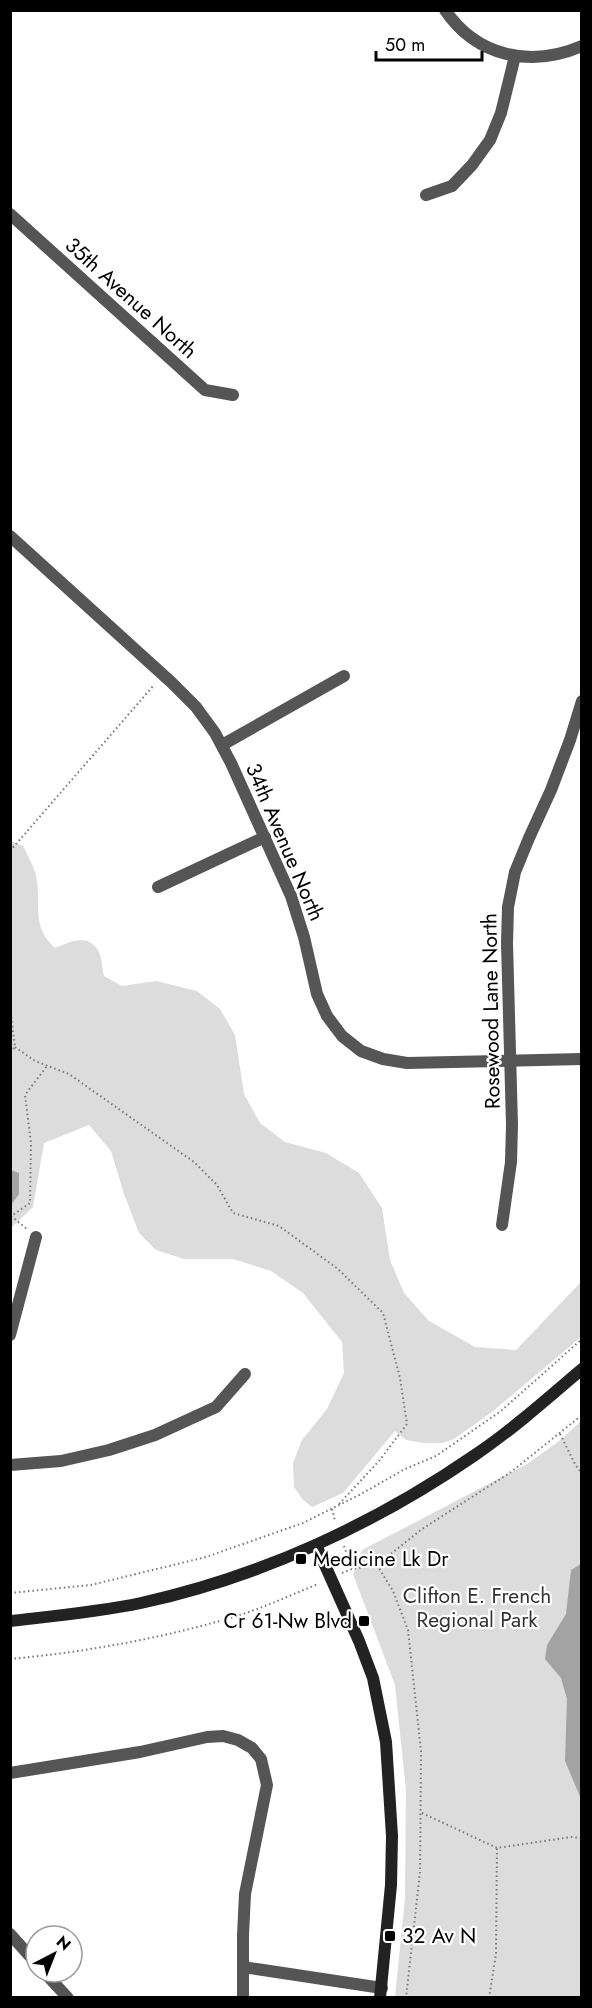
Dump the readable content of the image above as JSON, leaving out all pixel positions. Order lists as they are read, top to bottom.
{
  "streets": {
    "street": ["35th Avenue North", "34th Avenue North", "Rosewood Lane North"]
  },
  "crossings": [
    ["34th Avenue North", "Rosewood Lane North"]
  ],
  "parks": ["Clifton E. French Regional Park"],
  "places": {
    "transit": ["Medicine Lk Dr", "Cr 61-Nw Blvd", "32 Av N"]
  },
  "scale_bar": "50 m",
  "north": "top right"
}
